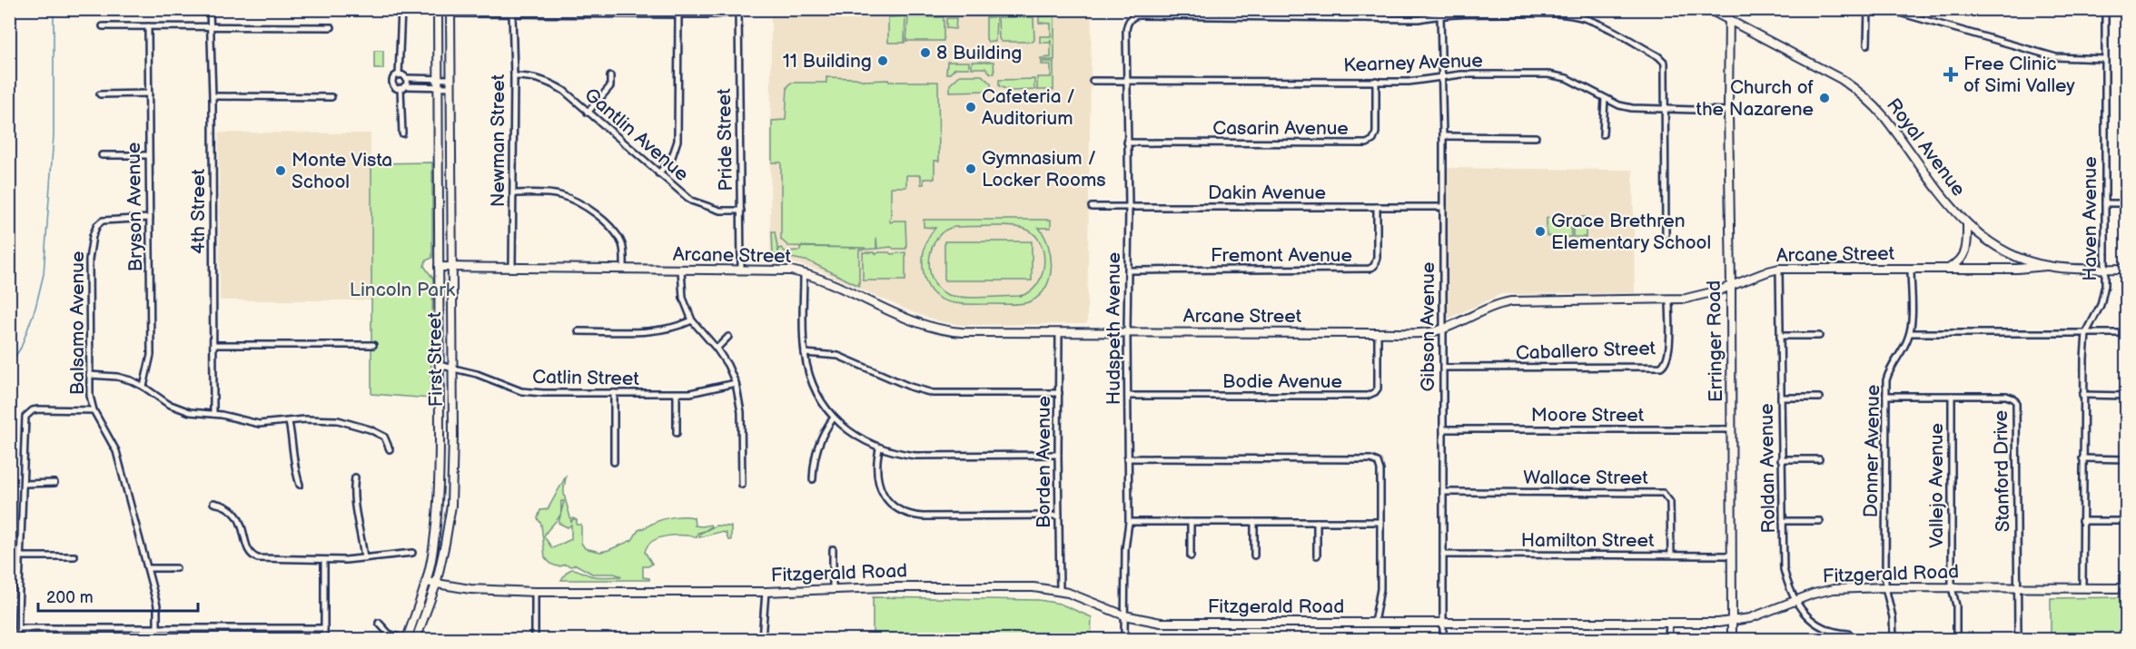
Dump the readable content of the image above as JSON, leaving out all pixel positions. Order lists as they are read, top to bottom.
{
  "streets": {
    "main road": [
      "Royal Avenue",
      "Arcane Street",
      "Erringer Road",
      "First Street",
      "Fitzgerald Road"
    ],
    "street": [
      "Kearney Avenue",
      "Casarin Avenue",
      "Gantlin Avenue",
      "Pride Street",
      "Newman Street",
      "Dakin Avenue",
      "Bryson Avenue",
      "4th Street",
      "Haven Avenue",
      "Fremont Avenue",
      "Balsamo Avenue",
      "Gibson Avenue",
      "Hudspeth Avenue",
      "Caballero Street",
      "Catlin Street",
      "Bodie Avenue",
      "Moore Street",
      "Donner Avenue",
      "Borden Avenue",
      "Roldan Avenue",
      "Stanford Drive",
      "Wallace Street",
      "Vallejo Avenue",
      "Hamilton Street"
    ]
  },
  "crossings": [
    ["Kearney Avenue", "Casarin Avenue"],
    ["Kearney Avenue", "Gibson Avenue"],
    ["Kearney Avenue", "Hudspeth Avenue"],
    ["Kearney Avenue", "Erringer Road"],
    ["Casarin Avenue", "Hudspeth Avenue"],
    ["Gantlin Avenue", "Pride Street"],
    ["Gantlin Avenue", "Newman Street"],
    ["Pride Street", "Arcane Street"],
    ["Newman Street", "Arcane Street"],
    ["Royal Avenue", "Haven Avenue"],
    ["Royal Avenue", "Arcane Street"],
    ["Royal Avenue", "Erringer Road"],
    ["Dakin Avenue", "Fremont Avenue"],
    ["Dakin Avenue", "Gibson Avenue"],
    ["Dakin Avenue", "Hudspeth Avenue"],
    ["Bryson Avenue", "Balsamo Avenue"],
    ["Haven Avenue", "Fitzgerald Road"],
    ["Arcane Street", "Gibson Avenue"],
    ["Arcane Street", "Hudspeth Avenue"],
    ["Arcane Street", "Erringer Road"],
    ["Arcane Street", "Caballero Street"],
    ["Arcane Street", "First Street"],
    ["Arcane Street", "Bodie Avenue"],
    ["Arcane Street", "Donner Avenue"],
    ["Arcane Street", "Borden Avenue"],
    ["Arcane Street", "Roldan Avenue"],
    ["Fremont Avenue", "Hudspeth Avenue"],
    ["Gibson Avenue", "Caballero Street"],
    ["Gibson Avenue", "Moore Street"],
    ["Gibson Avenue", "Wallace Street"],
    ["Gibson Avenue", "Hamilton Street"],
    ["Gibson Avenue", "Fitzgerald Road"],
    ["Hudspeth Avenue", "Bodie Avenue"],
    ["Hudspeth Avenue", "Fitzgerald Road"],
    ["Erringer Road", "Moore Street"],
    ["Erringer Road", "Hamilton Street"],
    ["Erringer Road", "Fitzgerald Road"],
    ["First Street", "Catlin Street"],
    ["First Street", "Fitzgerald Road"],
    ["Donner Avenue", "Stanford Drive"],
    ["Donner Avenue", "Fitzgerald Road"],
    ["Borden Avenue", "Fitzgerald Road"],
    ["Roldan Avenue", "Fitzgerald Road"],
    ["Stanford Drive", "Vallejo Avenue"],
    ["Stanford Drive", "Fitzgerald Road"],
    ["Wallace Street", "Hamilton Street"],
    ["Vallejo Avenue", "Fitzgerald Road"]
  ],
  "parks": ["Lincoln Park"],
  "places": {
    "other": [
      "8 Building",
      "11 Building",
      "Church of the Nazarene",
      "Cafeteria / Auditorium",
      "Gymnasium / Locker Rooms",
      "Monte Vista School",
      "Grace Brethren Elementary School"
    ],
    "health": ["Free Clinic of Simi Valley"]
  },
  "scale_bar": "200 m"
}
